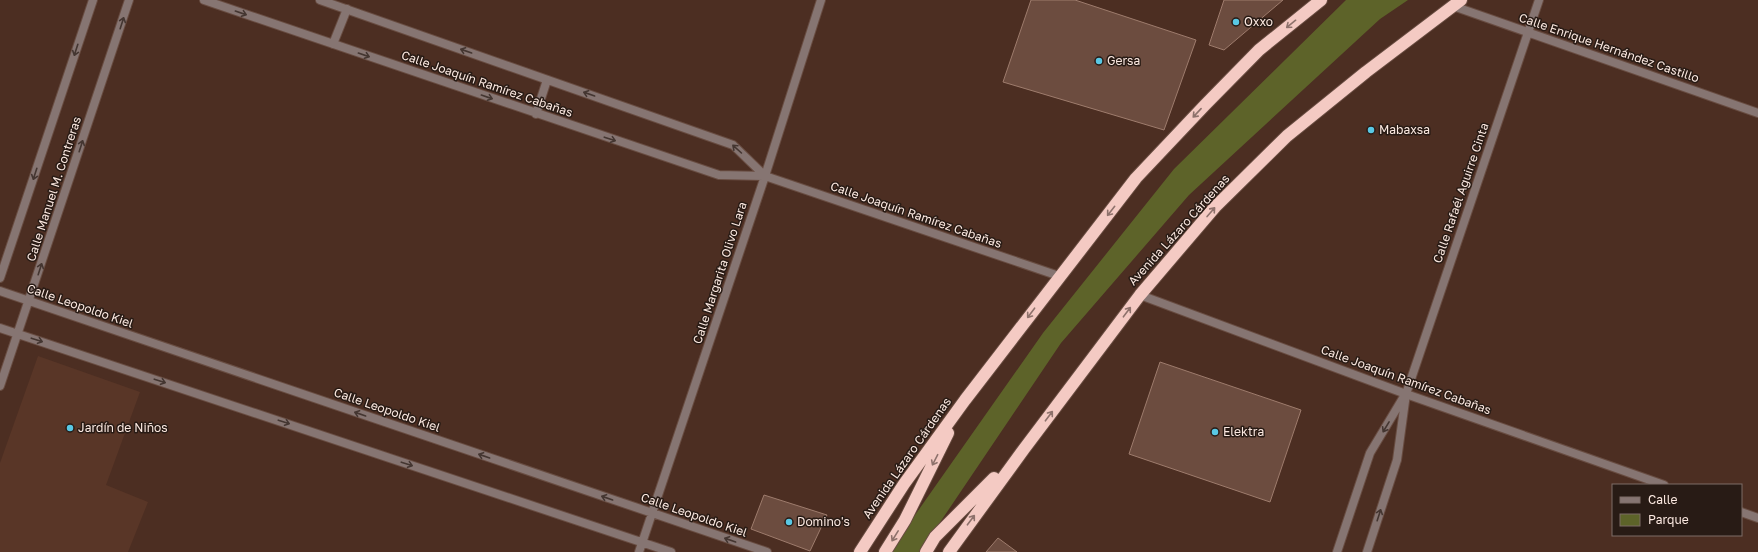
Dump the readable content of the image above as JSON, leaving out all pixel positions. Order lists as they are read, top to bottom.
{
  "streets": {
    "highway": ["Avenida Lázaro Cárdenas"],
    "street": [
      "Calle Enrique Hernández Castillo",
      "Calle Joaquín Ramírez Cabañas",
      "Calle Manuel M. Contreras",
      "Calle Rafaél Aguirre Cinta",
      "Calle Margarita Olivo Lara",
      "Calle Leopoldo Kiel"
    ]
  },
  "crossings": [
    ["Calle Enrique Hernández Castillo", "Calle Rafaél Aguirre Cinta"],
    ["Calle Enrique Hernández Castillo", "Avenida Lázaro Cárdenas"],
    ["Calle Joaquín Ramírez Cabañas", "Calle Rafaél Aguirre Cinta"],
    ["Calle Joaquín Ramírez Cabañas", "Avenida Lázaro Cárdenas"],
    ["Calle Joaquín Ramírez Cabañas", "Calle Margarita Olivo Lara"],
    ["Calle Manuel M. Contreras", "Calle Leopoldo Kiel"],
    ["Calle Margarita Olivo Lara", "Calle Leopoldo Kiel"]
  ],
  "places": [
    "Oxxo",
    "Gersa",
    "Mabaxsa",
    "Jardín de Niños",
    "Elektra",
    "Domino's"
  ],
  "legend": ["Calle", "Parque"]
}
